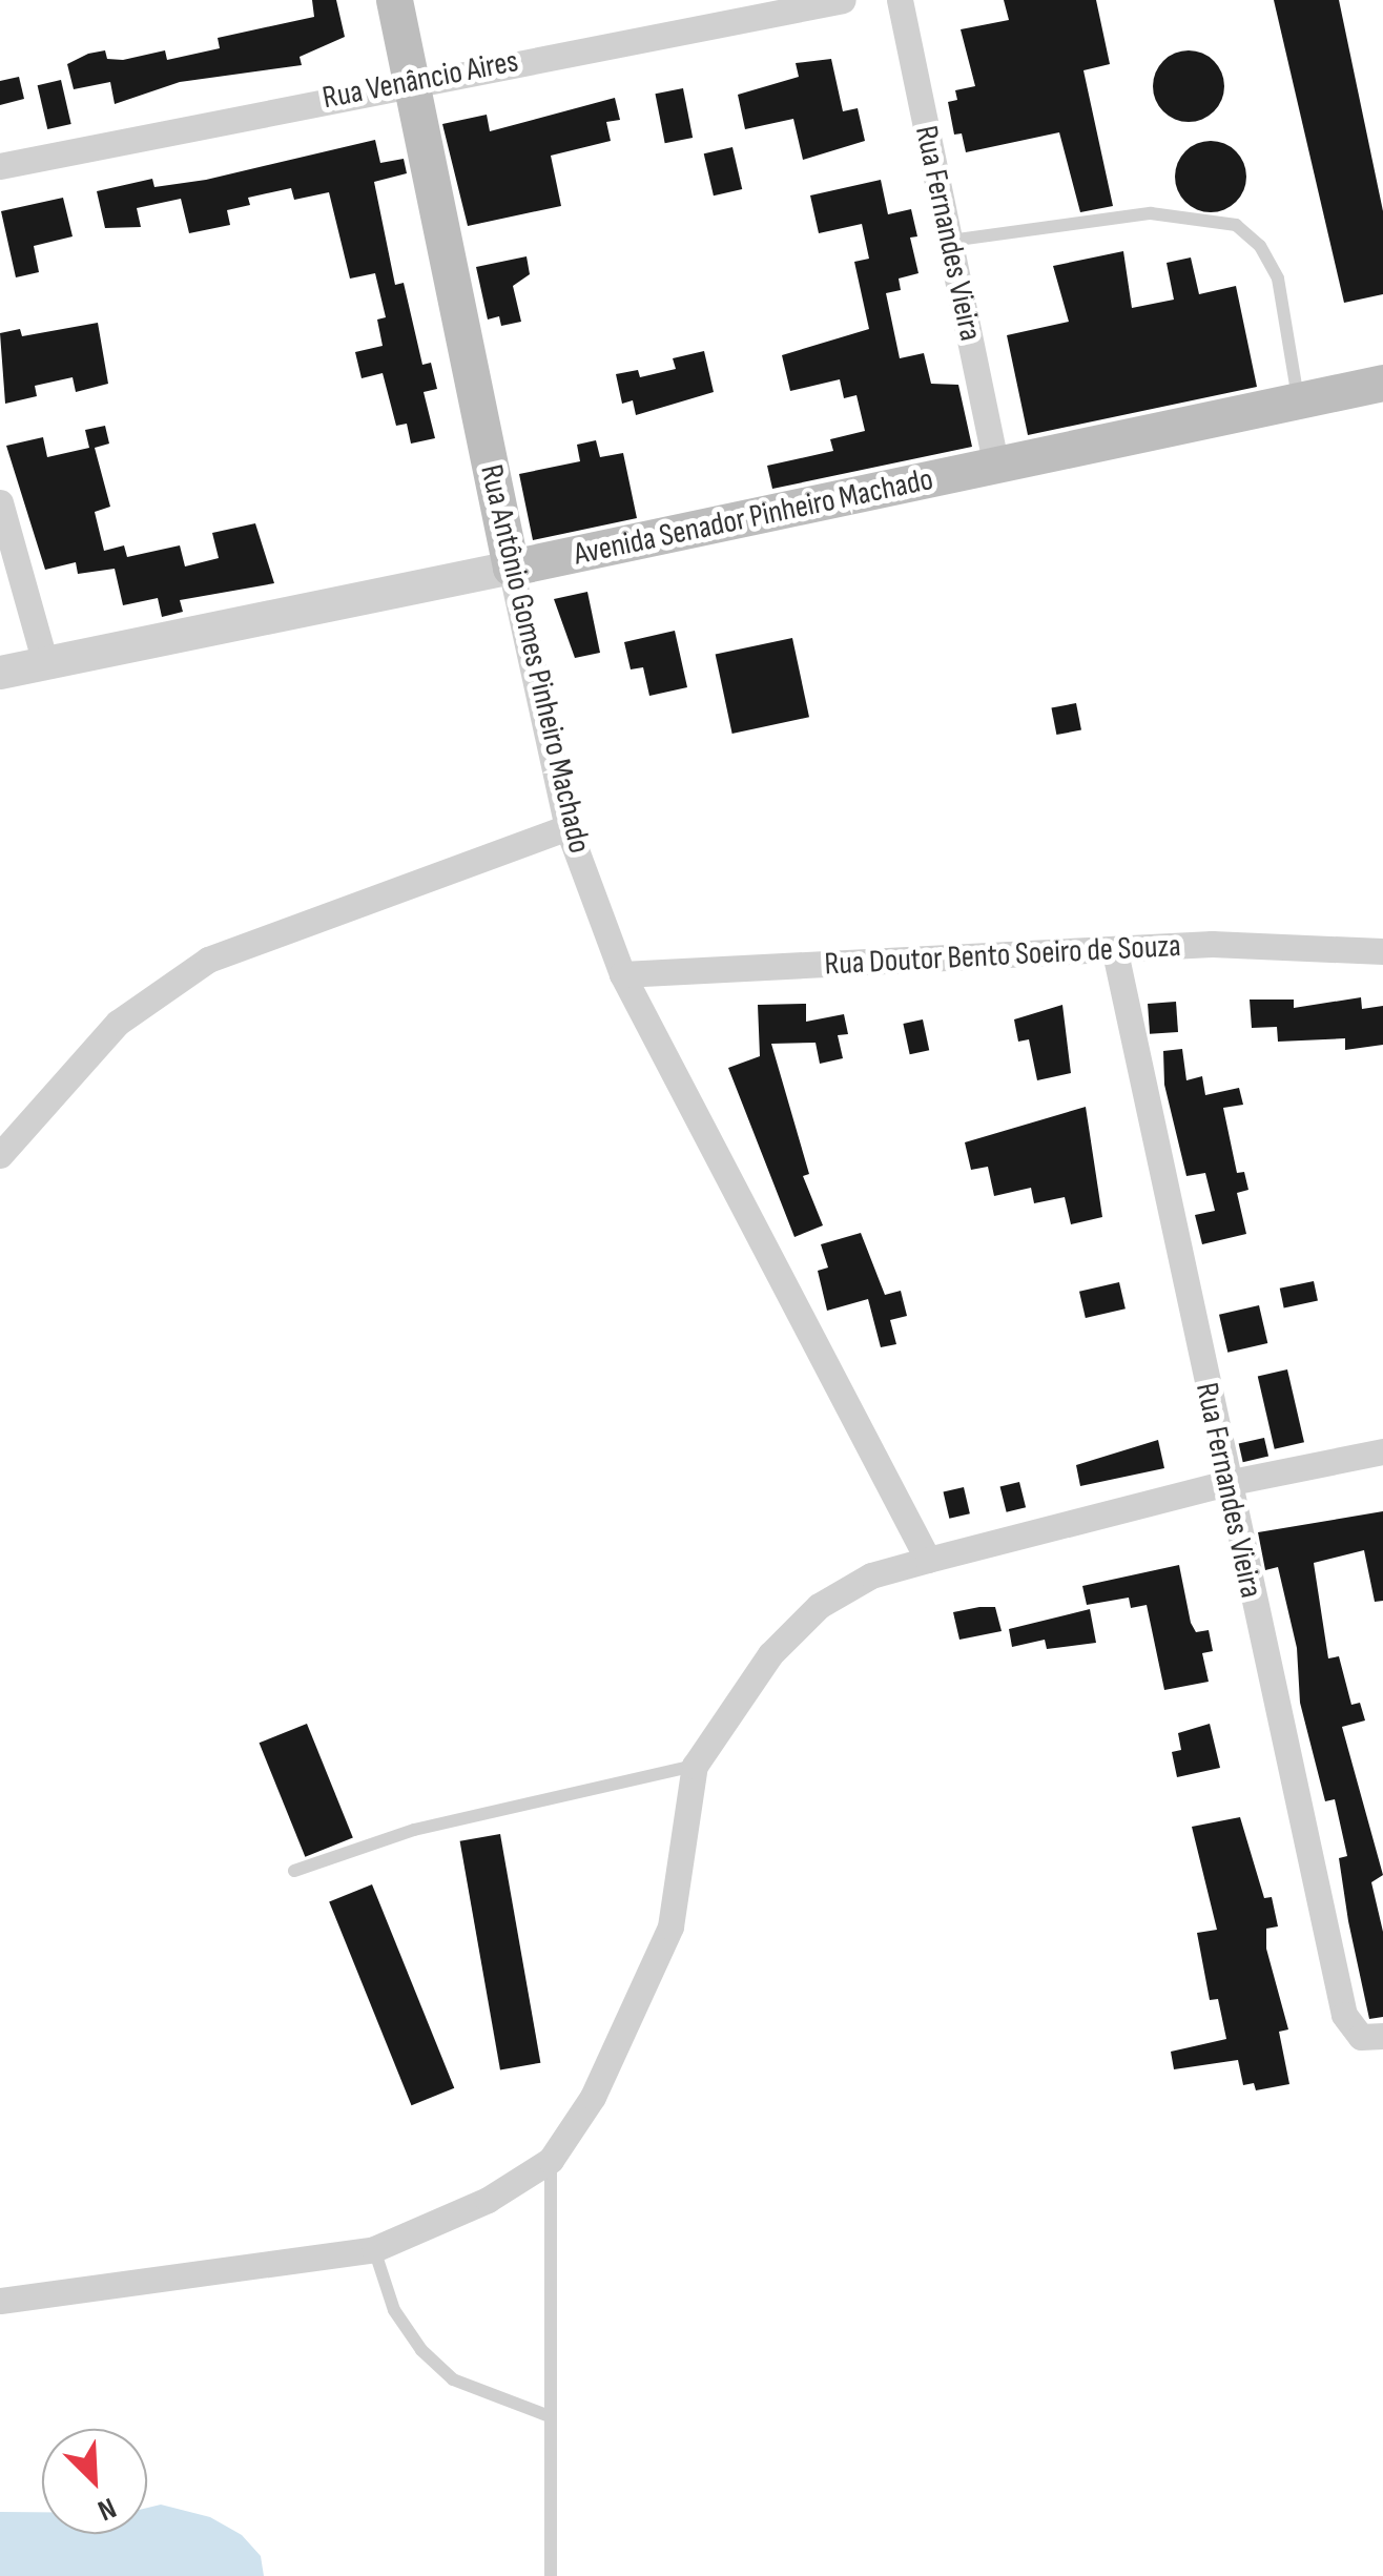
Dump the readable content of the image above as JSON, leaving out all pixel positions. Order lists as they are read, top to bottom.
{
  "streets": {
    "main road": ["Avenida Senador Pinheiro Machado", "Rua Antônio Gomes Pinheiro Machado"],
    "street": ["Rua Venâncio Aires", "Rua Fernandes Vieira", "Rua Doutor Bento Soeiro de Souza"]
  },
  "crossings": [
    ["Rua Venâncio Aires", "Rua Antônio Gomes Pinheiro Machado"],
    ["Rua Fernandes Vieira", "Avenida Senador Pinheiro Machado"],
    ["Rua Fernandes Vieira", "Rua Doutor Bento Soeiro de Souza"],
    ["Avenida Senador Pinheiro Machado", "Rua Antônio Gomes Pinheiro Machado"],
    ["Rua Antônio Gomes Pinheiro Machado", "Rua Doutor Bento Soeiro de Souza"]
  ],
  "north": "bottom right"
}
